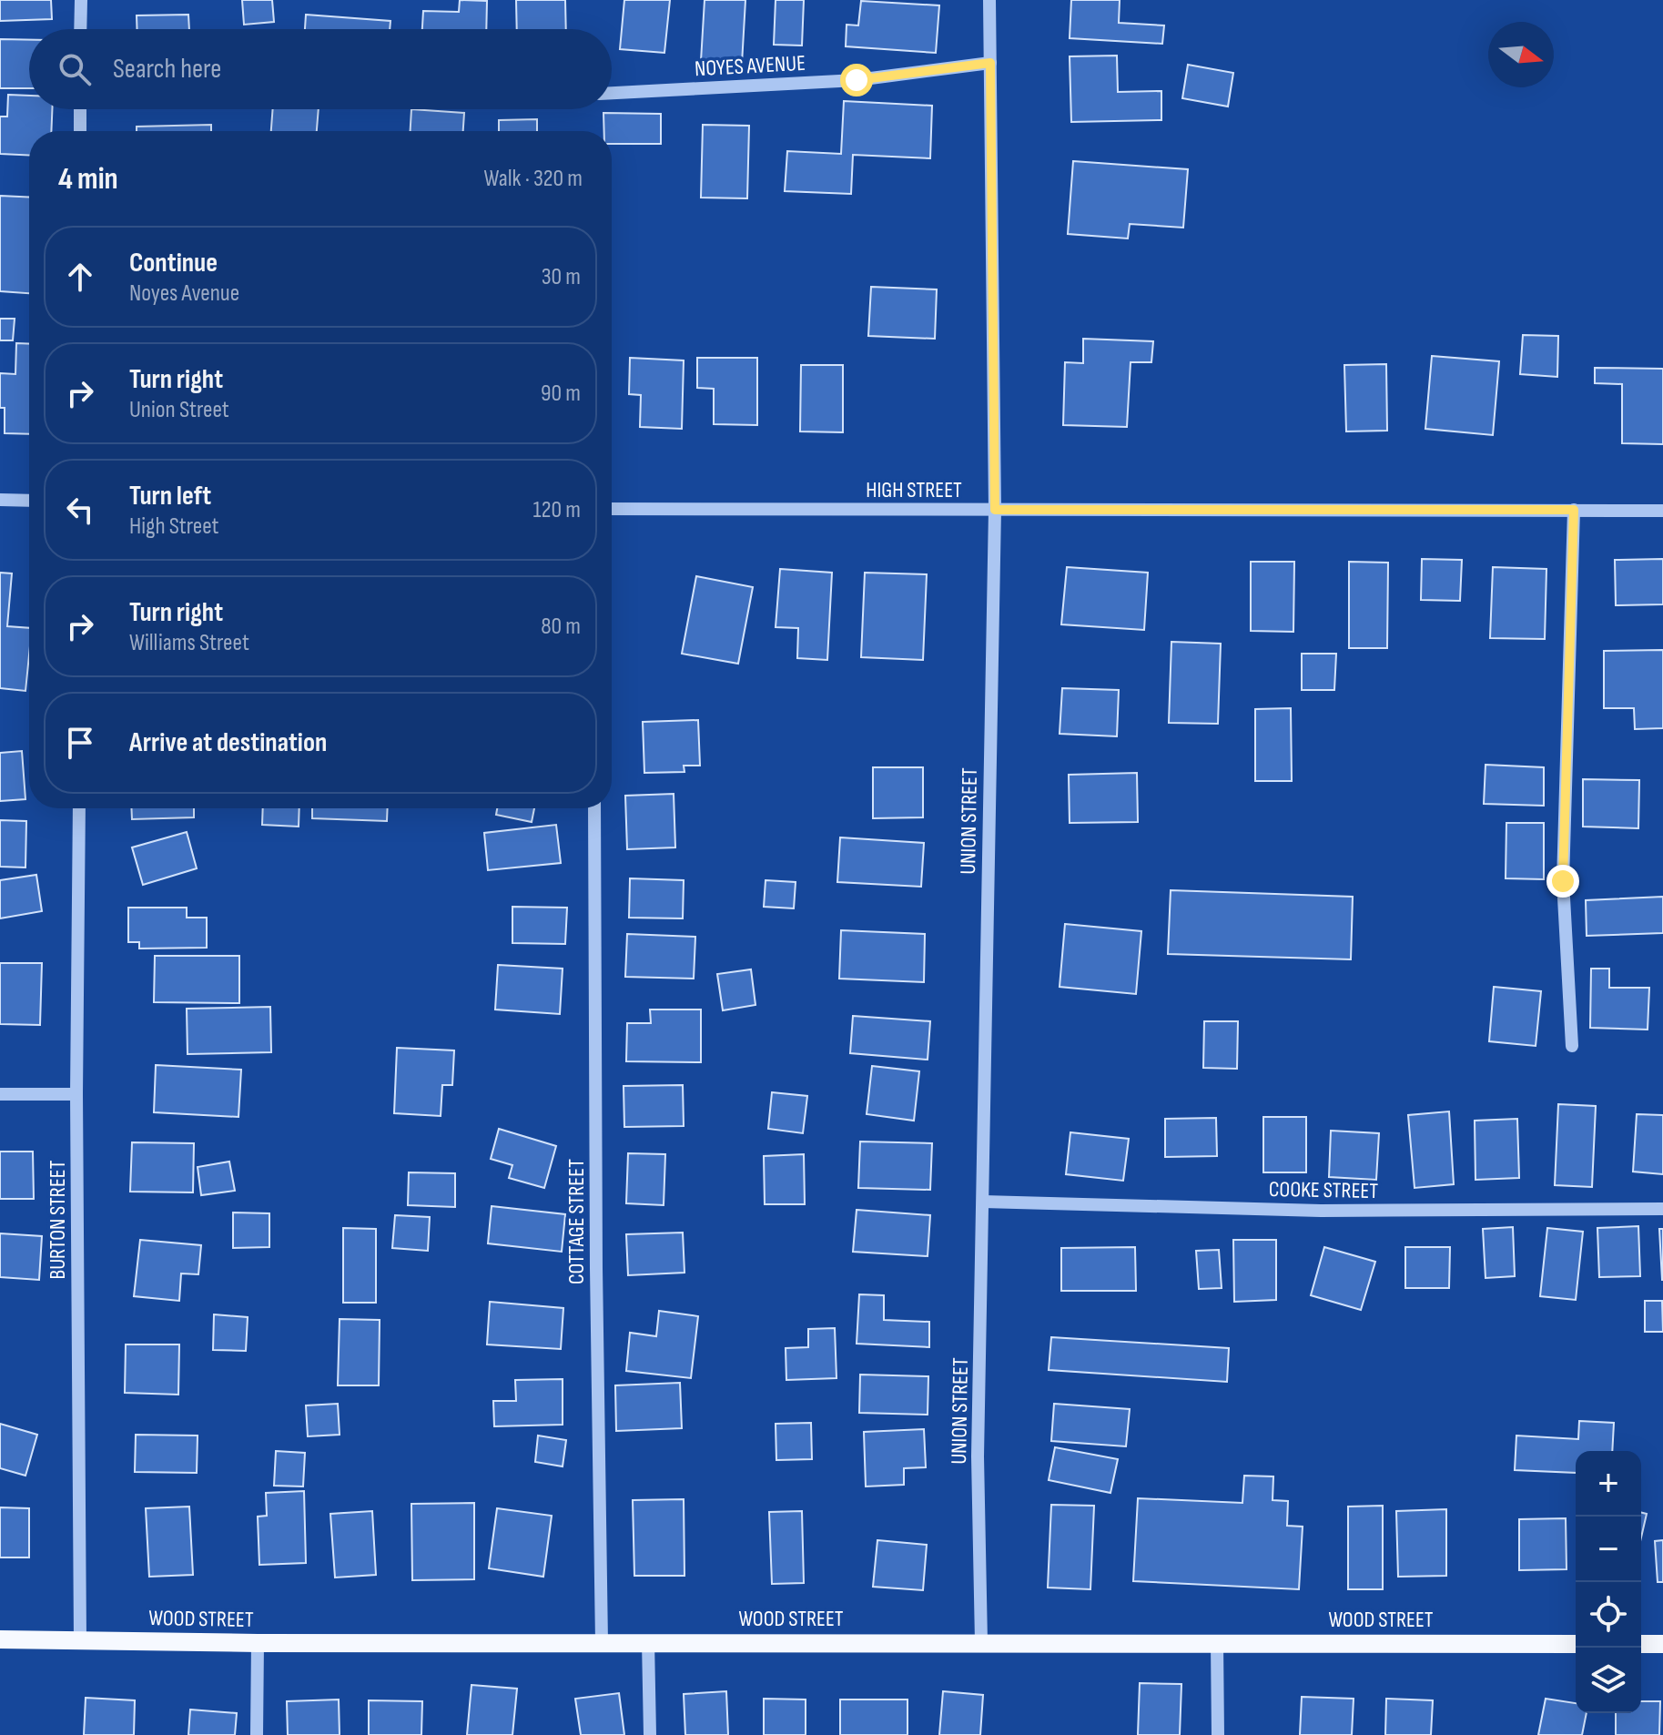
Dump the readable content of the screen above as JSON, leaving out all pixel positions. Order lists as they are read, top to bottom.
{
  "streets": {
    "main road": ["WOOD STREET"],
    "street": [
      "NOYES AVENUE",
      "HIGH STREET",
      "UNION STREET",
      "COOKE STREET",
      "BURTON STREET",
      "COTTAGE STREET"
    ]
  },
  "crossings": [
    ["NOYES AVENUE", "UNION STREET"],
    ["HIGH STREET", "UNION STREET"],
    ["UNION STREET", "COOKE STREET"],
    ["UNION STREET", "WOOD STREET"],
    ["BURTON STREET", "WOOD STREET"],
    ["COTTAGE STREET", "WOOD STREET"]
  ],
  "north": "right",
  "page": {
    "search": "Search here",
    "heading": ["4 min", "Walk · 320 m"],
    "list": [
      ["Continue", "Noyes Avenue", "30 m"],
      ["Turn right", "Union Street", "90 m"],
      ["Turn left", "High Street", "120 m"],
      ["Turn right", "Williams Street", "80 m"],
      "Arrive at destination"
    ],
    "map_buttons": ["+", "−"]
  }
}
